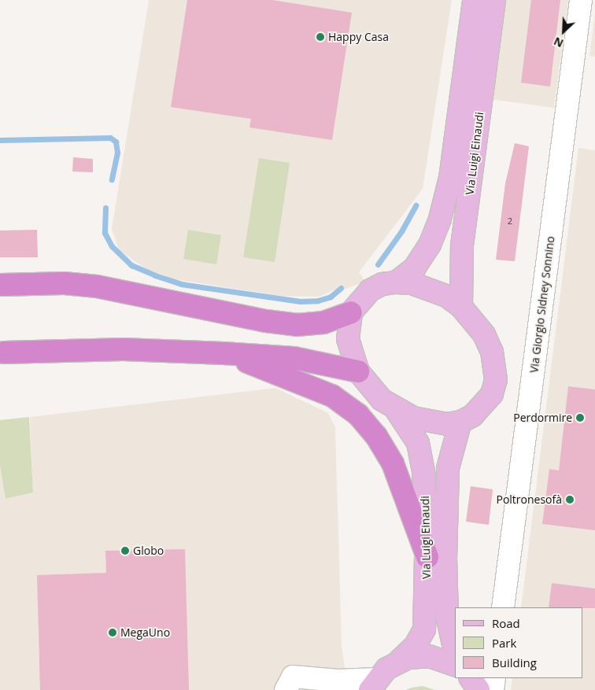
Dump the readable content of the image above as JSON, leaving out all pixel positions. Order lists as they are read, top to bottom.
{
  "streets": {
    "main road": ["Via Luigi Einaudi"],
    "street": ["Via Giorgio Sidney Sonnino"]
  },
  "places": [
    "Happy Casa",
    "Perdormire",
    "Poltronesofà",
    "Globo",
    "MegaUno"
  ],
  "house_numbers": ["2"],
  "legend": ["Road", "Park", "Building"],
  "north": "bottom left"
}
